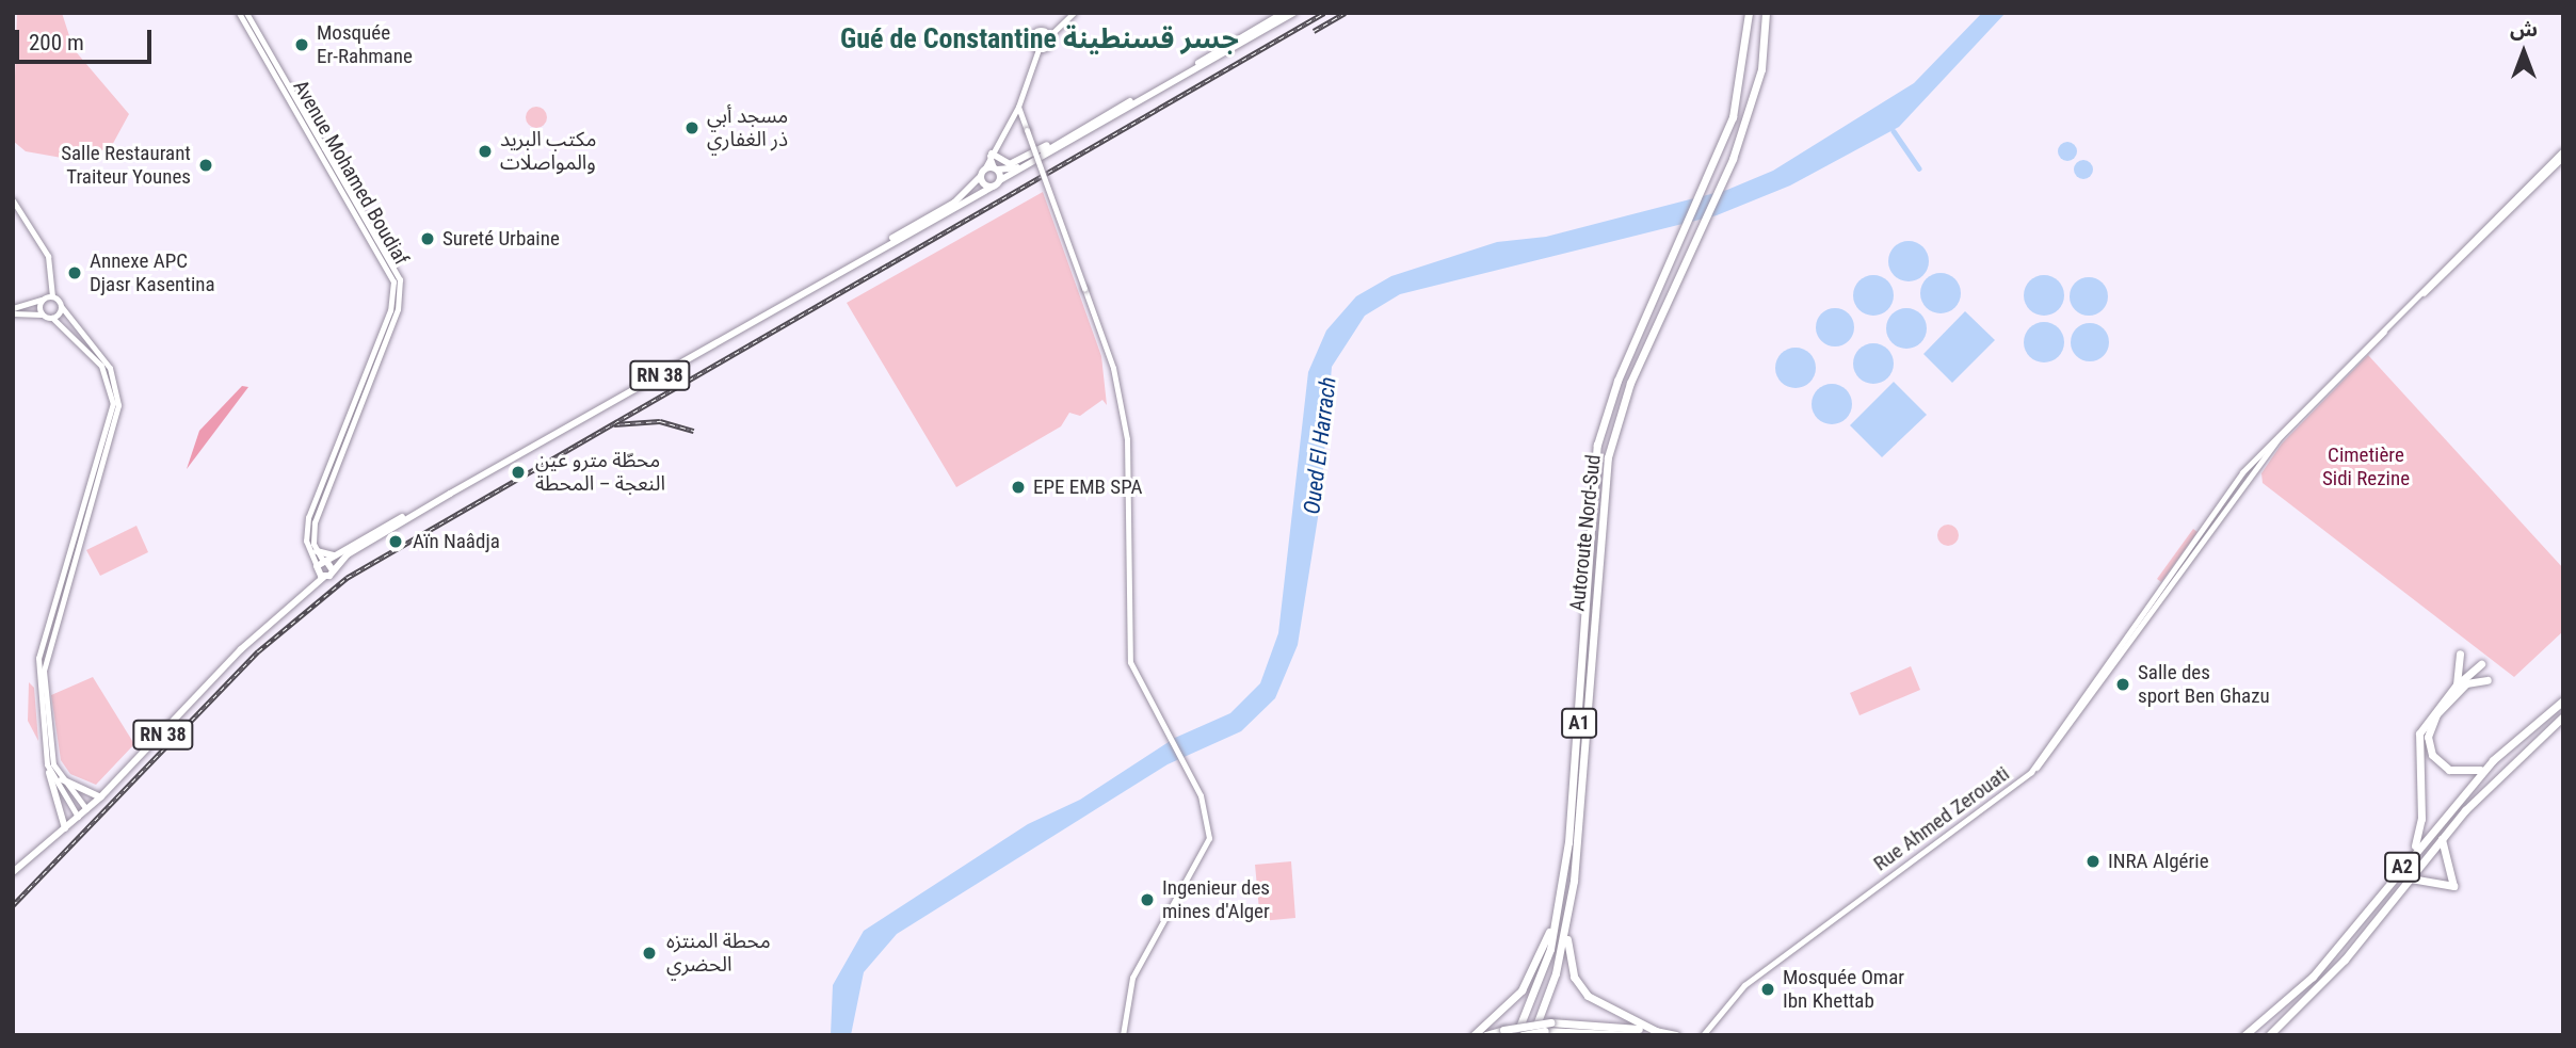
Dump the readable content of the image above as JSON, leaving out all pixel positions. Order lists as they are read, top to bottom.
{
  "streets": {
    "highway": ["Autoroute Nord-Sud", "A1", "A2"],
    "main road": ["Avenue Mohamed Boudiaf", "RN 38", "Rue Ahmed Zerouati"]
  },
  "crossings": [
    ["Avenue Mohamed Boudiaf", "RN 38"]
  ],
  "districts": ["Gué de Constantine جسر قسنطينة"],
  "water": ["Oued El Harrach"],
  "parks": ["Cimetière Sidi Rezine"],
  "places": [
    "Mosquée Er-Rahmane",
    "مسجد أبي ذر الغفاري",
    "مكتب البريد والمواصلات",
    "Salle Restaurant Traiteur Younes",
    "Sureté Urbaine",
    "Annexe APC Djasr Kasentina",
    "محطّة مترو عين النعجة – المحطة",
    "EPE EMB SPA",
    "Aïn Naâdja",
    "Salle des sport Ben Ghazu",
    "INRA Algérie",
    "Ingenieur des mines d'Alger",
    "محطة المنتزه الحضري",
    "Mosquée Omar Ibn Khettab"
  ],
  "scale_bar": "200 m",
  "north": "top"
}
